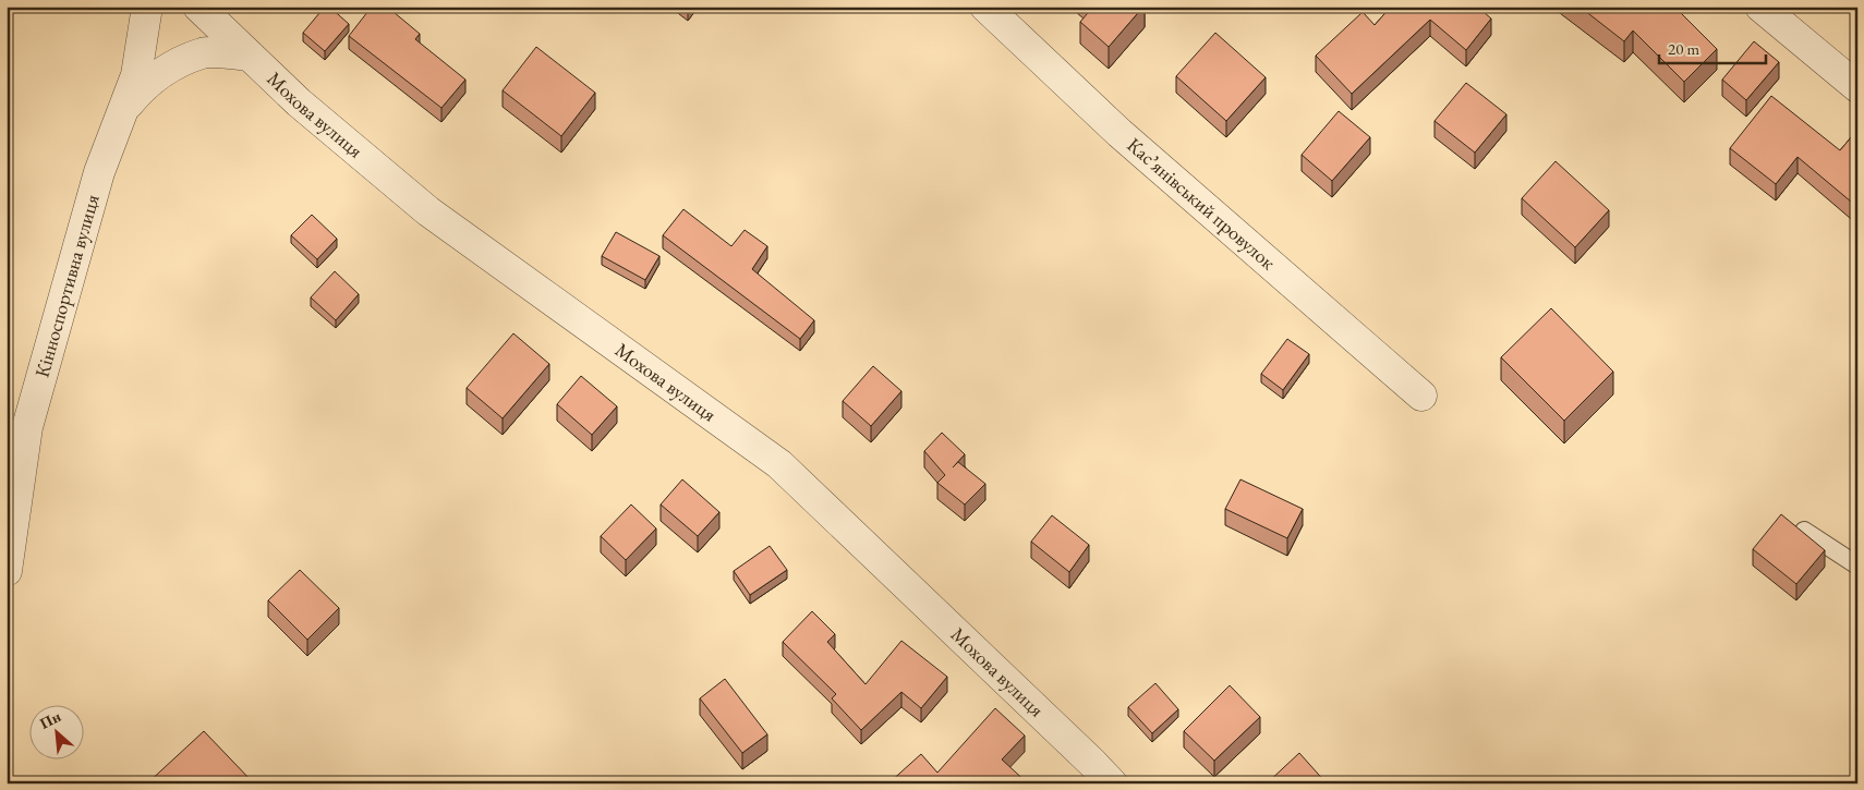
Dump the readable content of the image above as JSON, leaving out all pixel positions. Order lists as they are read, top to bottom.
{
  "streets": {
    "street": ["Мохова вулиця", "Касʼянівський провулок", "Кінноспортивна вулиця"]
  },
  "scale_bar": "20 m",
  "north": "top left"
}
